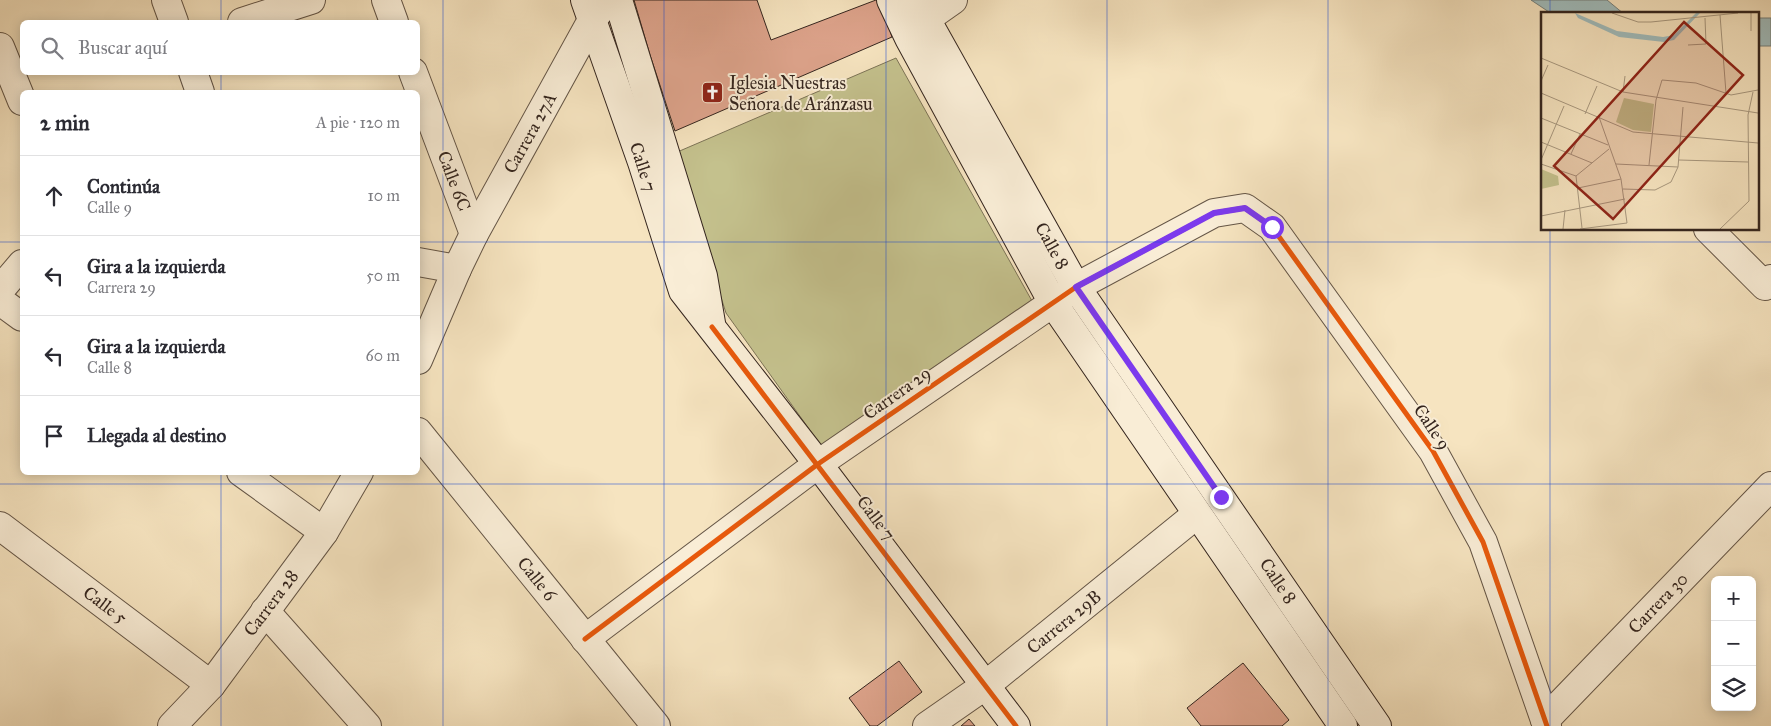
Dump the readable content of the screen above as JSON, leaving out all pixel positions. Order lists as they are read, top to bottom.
{
  "streets": {
    "street": [
      "Carrera 27A",
      "Calle 7",
      "Calle 6C",
      "Calle 8",
      "Carrera 29",
      "Calle 9",
      "Calle 6",
      "Carrera 28",
      "Carrera 30",
      "Calle 5",
      "Carrera 29B"
    ]
  },
  "crossings": [
    ["Carrera 27A", "Calle 7"],
    ["Carrera 27A", "Calle 6C"],
    ["Calle 7", "Carrera 29"],
    ["Calle 7", "Carrera 29B"],
    ["Calle 8", "Carrera 29"],
    ["Calle 8", "Carrera 29B"],
    ["Carrera 29", "Calle 9"],
    ["Carrera 29", "Calle 6"],
    ["Calle 9", "Carrera 30"],
    ["Carrera 28", "Calle 5"]
  ],
  "places": {
    "church": ["Iglesia Nuestras Señora de Aránzasu"]
  },
  "page": {
    "search": "Buscar aquí",
    "heading": ["2 min", "A pie · 120 m"],
    "list": [
      ["Continúa", "Calle 9", "10 m"],
      ["Gira a la izquierda", "Carrera 29", "50 m"],
      ["Gira a la izquierda", "Calle 8", "60 m"],
      "Llegada al destino"
    ],
    "map_buttons": ["+", "−"]
  }
}
